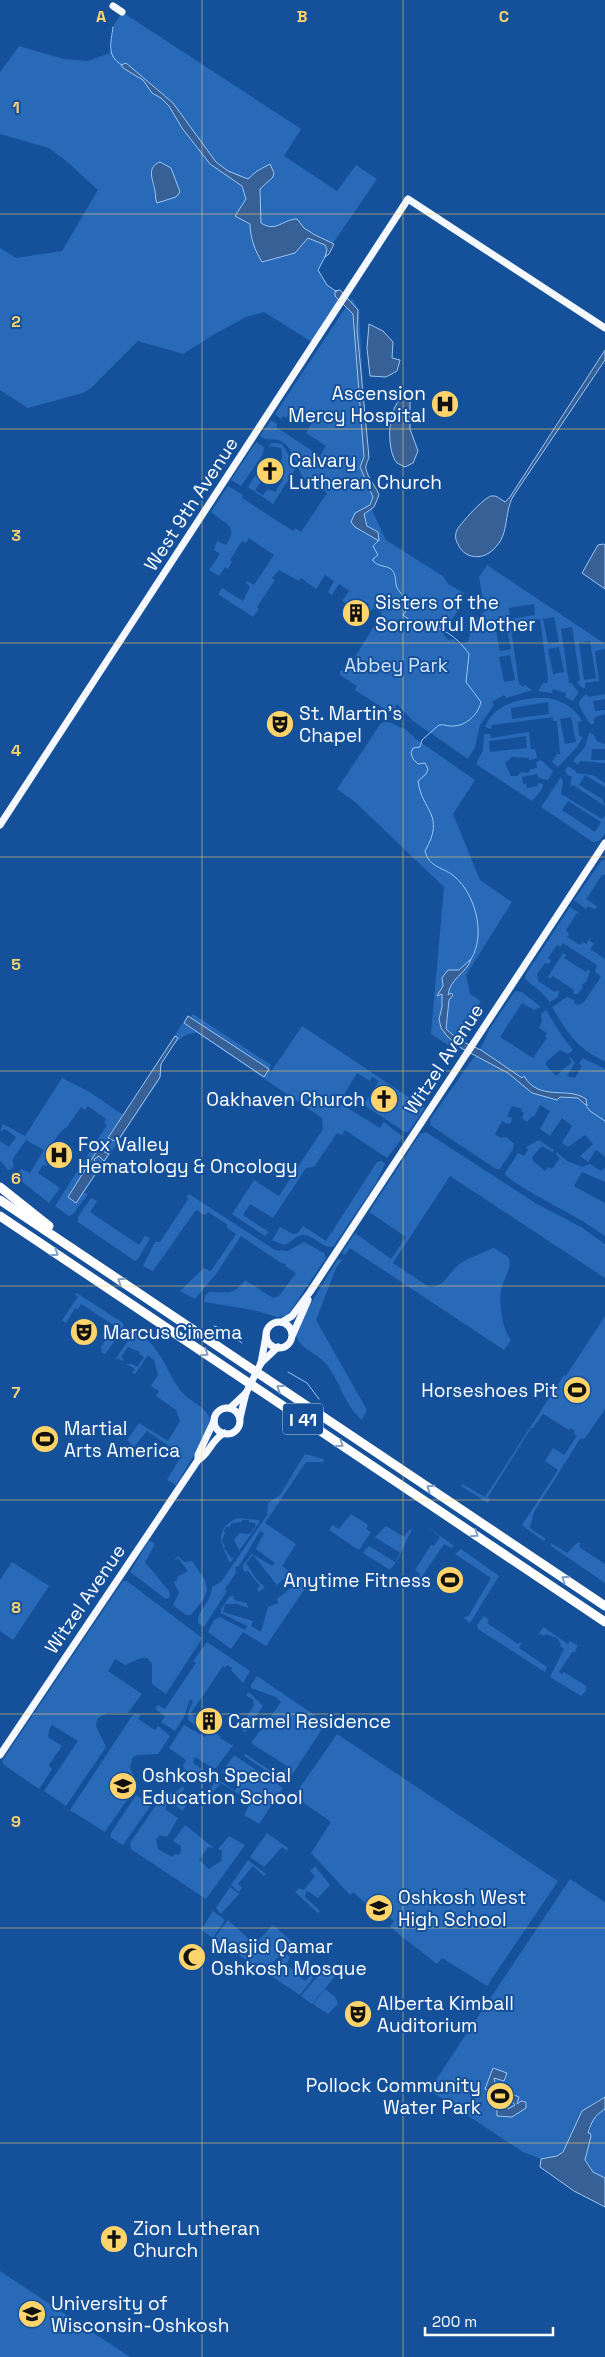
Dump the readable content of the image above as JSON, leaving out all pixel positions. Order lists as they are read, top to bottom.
{
  "streets": {
    "highway": ["I 41"],
    "main road": ["West 9th Avenue", "Witzel Avenue"]
  },
  "parks": ["Abbey Park"],
  "places": {
    "hospital": ["Ascension Mercy Hospital", "Fox Valley Hematology & Oncology"],
    "church": ["Calvary Lutheran Church", "Oakhaven Church", "Zion Lutheran Church"],
    "building": ["Sisters of the Sorrowful Mother", "Carmel Residence"],
    "theatre": ["St. Martin's Chapel", "Marcus Cinema", "Alberta Kimball Auditorium"],
    "sports": [
      "Horseshoes Pit",
      "Martial Arts America",
      "Anytime Fitness",
      "Pollock Community Water Park"
    ],
    "school or university": ["Oshkosh Special Education School", "Oshkosh West High School", "University of Wisconsin-Oshkosh"],
    "mosque": ["Masjid Qamar Oshkosh Mosque"]
  },
  "scale_bar": "200 m",
  "grid": {
    "columns": ["A", "B", "C"],
    "rows": [
      "1",
      "2",
      "3",
      "4",
      "5",
      "6",
      "7",
      "8",
      "9"
    ]
  }
}
